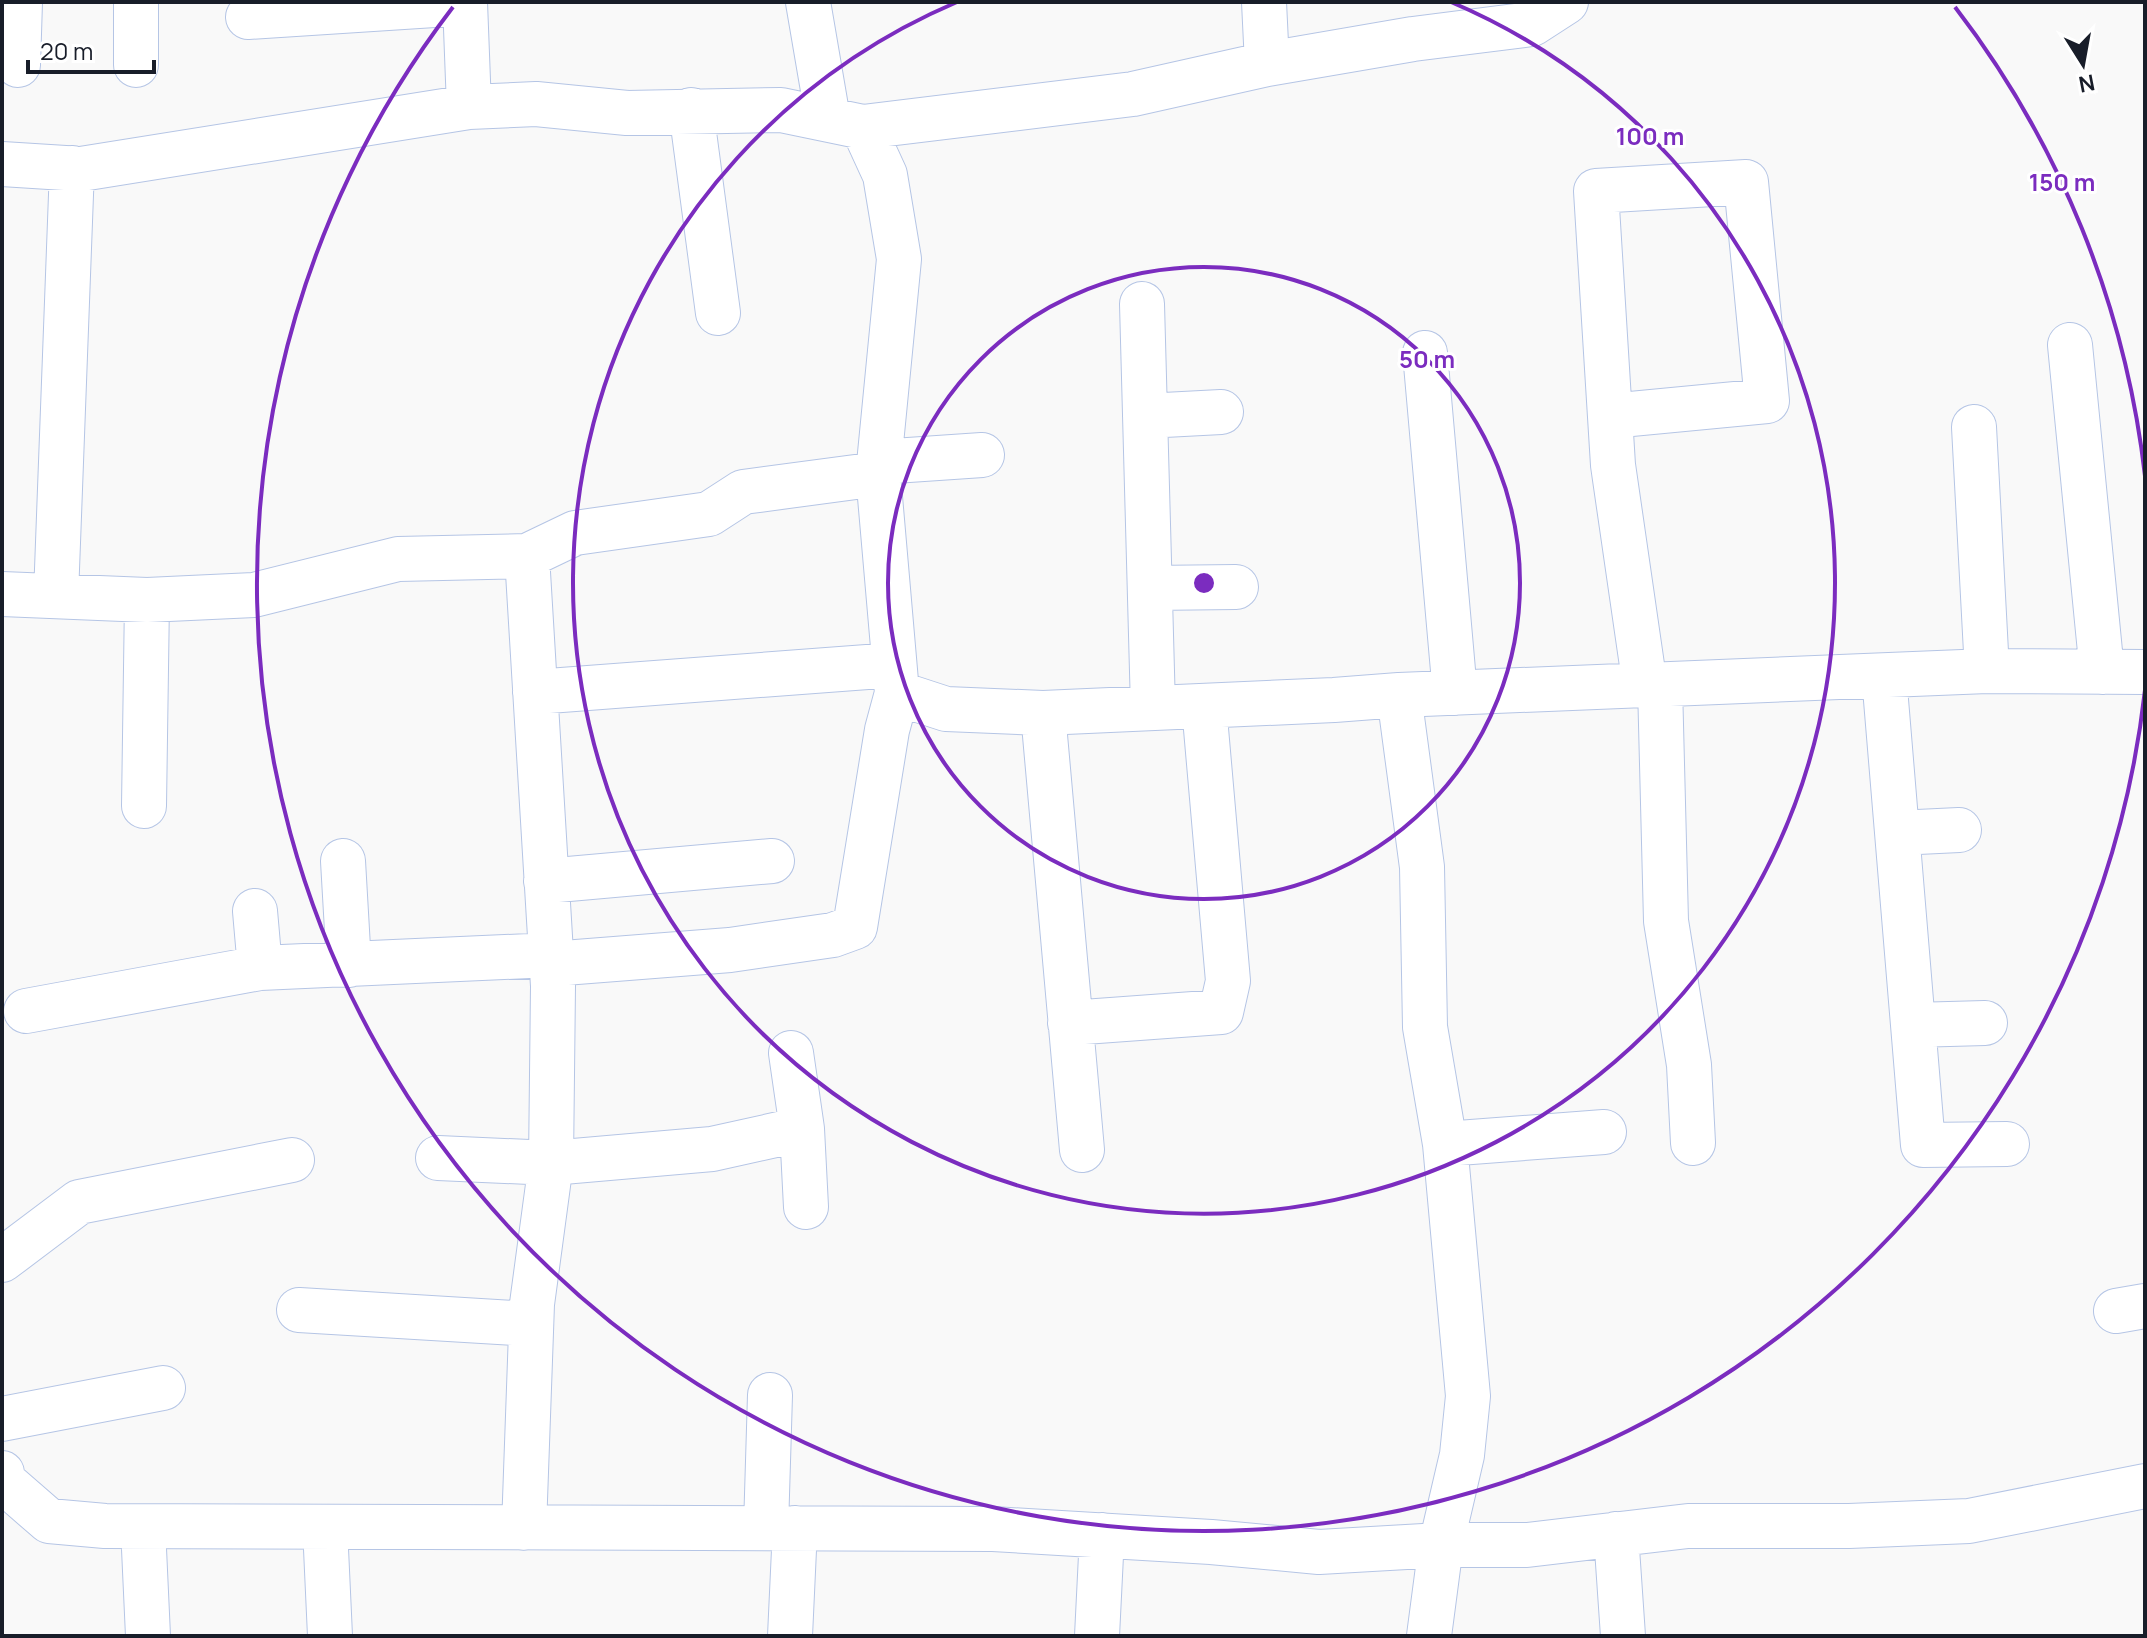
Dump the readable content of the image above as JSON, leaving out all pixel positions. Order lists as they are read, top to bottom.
{
  "scale_bar": "20 m",
  "north": "bottom",
  "rings": ["100 m", "150 m", "50 m"]
}
